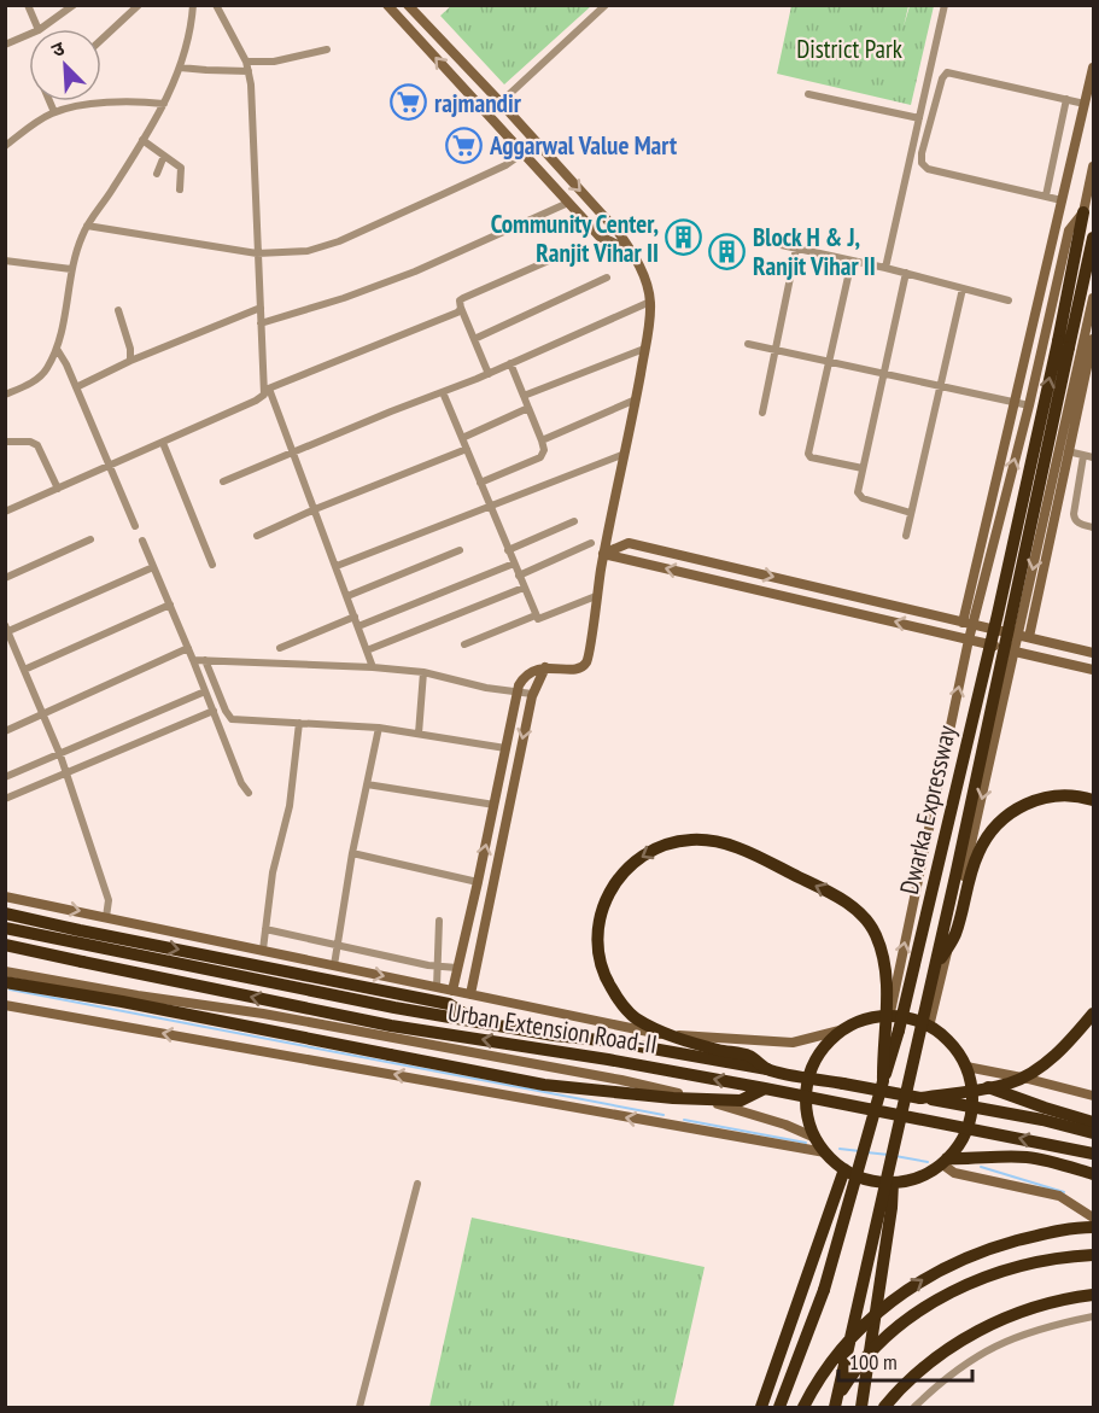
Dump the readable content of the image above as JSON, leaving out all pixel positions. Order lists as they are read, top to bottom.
{
  "streets": {
    "highway": ["Dwarka Expressway", "Urban Extension Road-II"]
  },
  "parks": ["District Park"],
  "places": {
    "supermarket": ["rajmandir", "Aggarwal Value Mart"],
    "building": ["Community Center, Ranjit Vihar II", "Block H & J, Ranjit Vihar II"]
  },
  "scale_bar": "100 m",
  "north": "top left"
}
